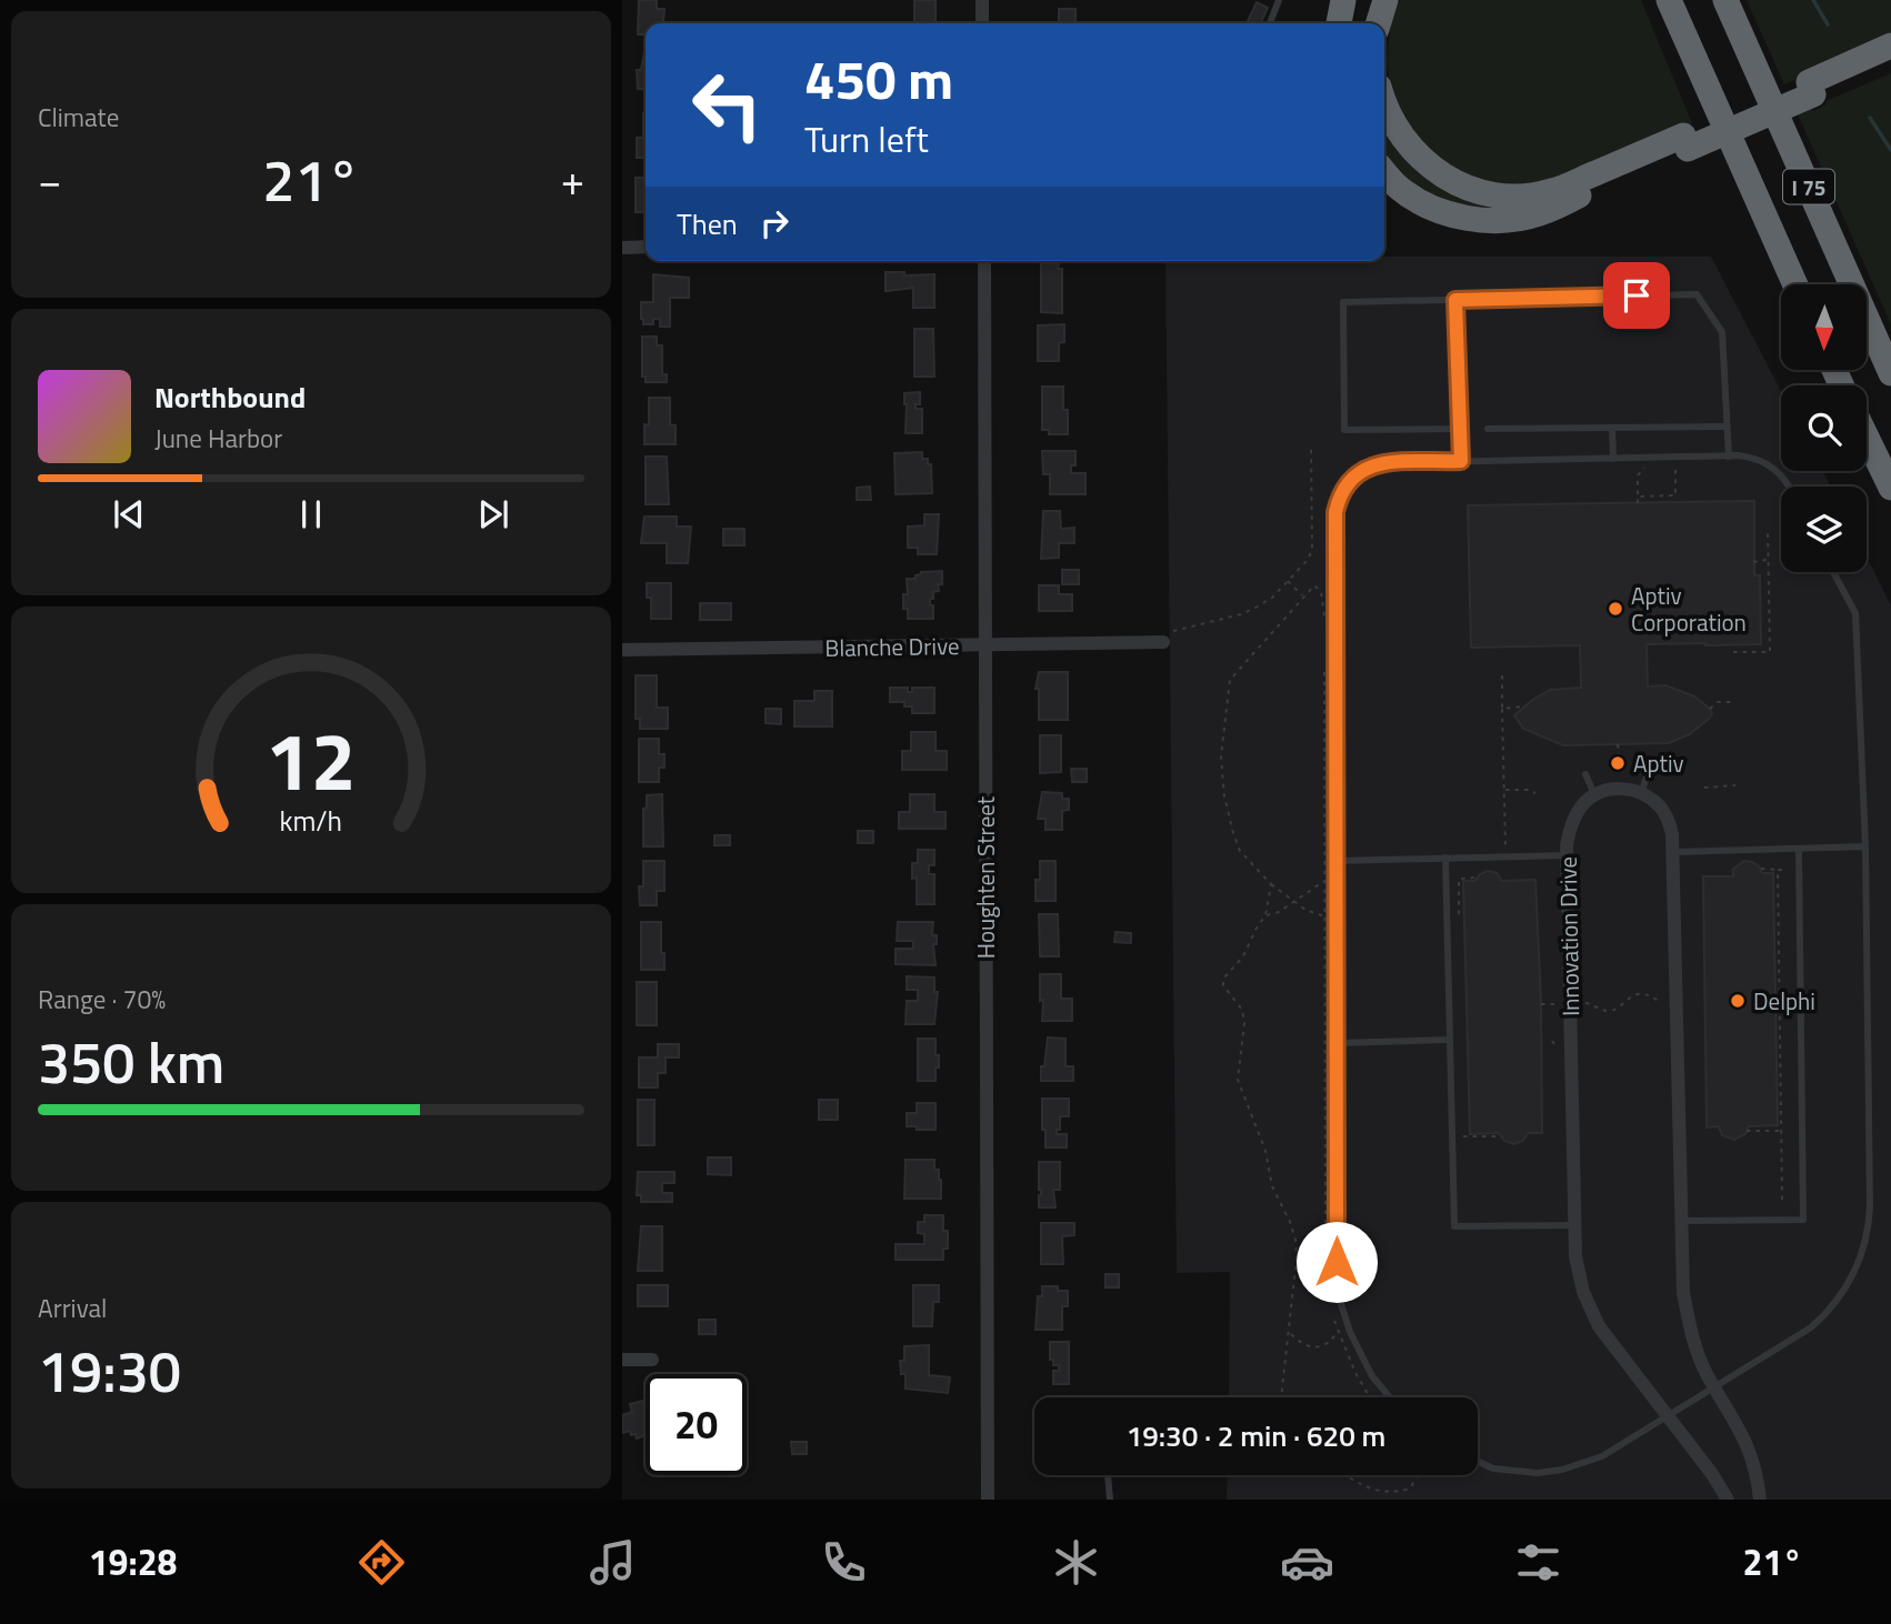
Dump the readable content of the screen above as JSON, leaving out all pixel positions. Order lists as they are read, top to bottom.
{
  "streets": {
    "highway": ["I 75"],
    "street": ["Blanche Drive", "Houghten Street", "Innovation Drive"]
  },
  "crossings": [
    ["Blanche Drive", "Houghten Street"]
  ],
  "places": ["Aptiv Corporation", "Aptiv", "Delphi"],
  "north": "bottom",
  "page": {
    "tile": [
      "Climate",
      ["Range · 70%", "350 km"],
      ["Arrival", "19:30"]
    ],
    "turn": ["450 m", "Turn left"],
    "heat": ["−", "21°", "+"],
    "then": "Then",
    "song": ["Northbound", "June Harbor"],
    "limit": "20",
    "trip": "19:30 · 2 min · 620 m",
    "tabs": ["19:28", "21°"],
    "gauge": ["12", "km/h"]
  }
}
